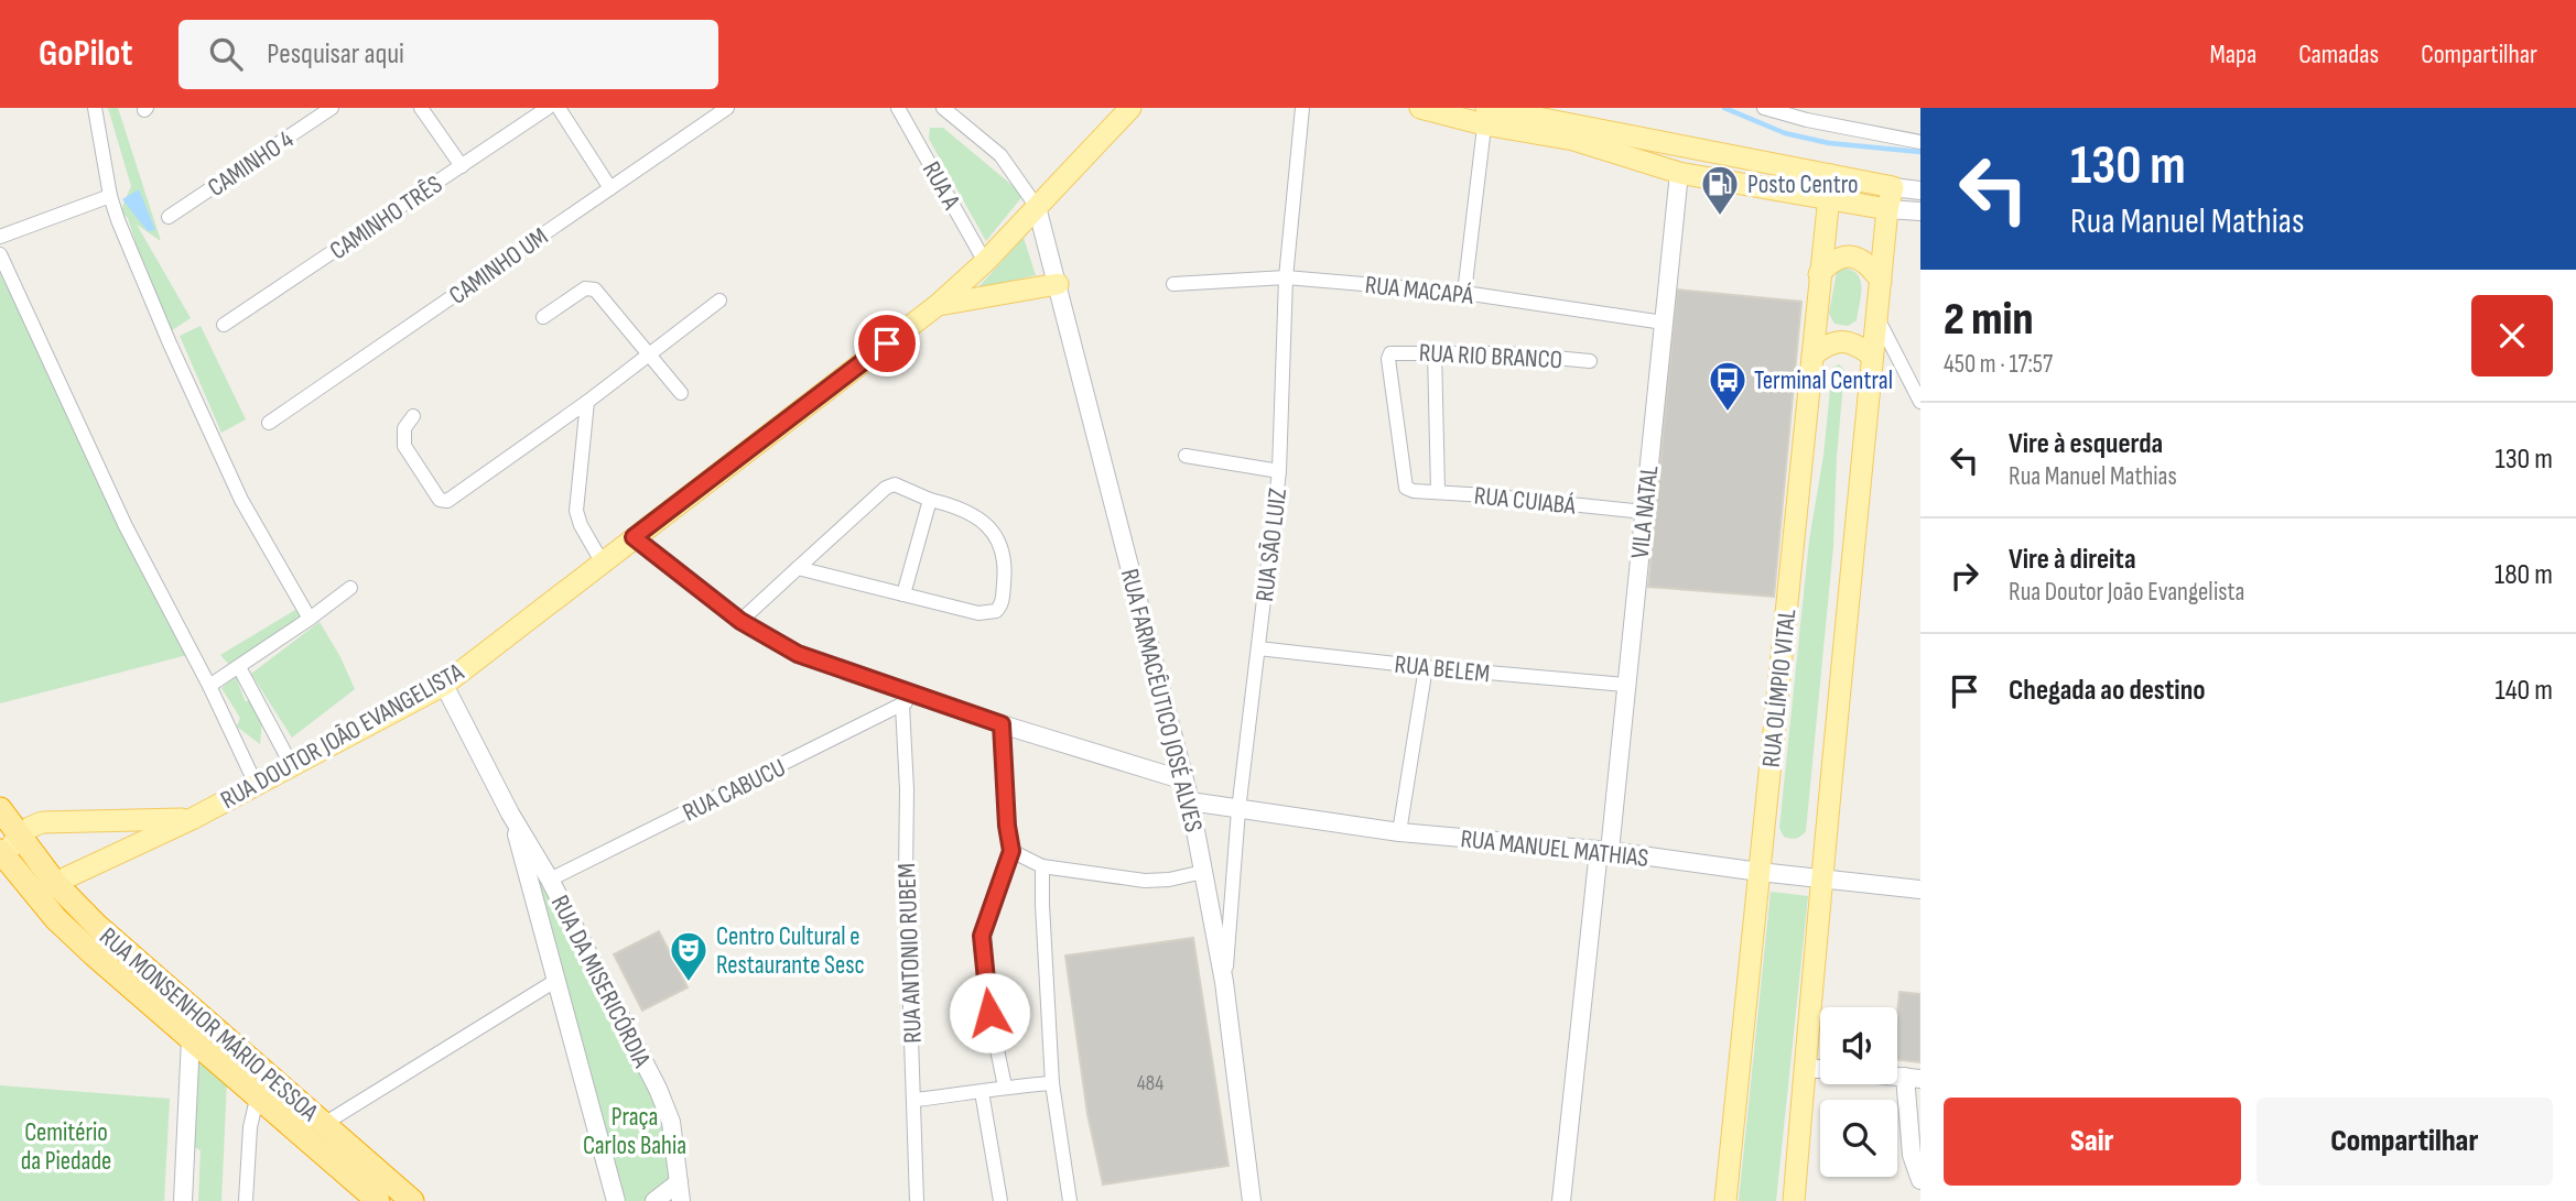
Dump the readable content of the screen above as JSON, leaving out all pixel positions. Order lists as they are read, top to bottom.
{
  "streets": {
    "highway": ["RUA MONSENHOR MÁRIO PESSOA"],
    "main road": ["RUA OLÍMPIO VITAL", "RUA DOUTOR JOÃO EVANGELISTA"],
    "street": [
      "CAMINHO 4",
      "RUA A",
      "CAMINHO TRÊS",
      "CAMINHO UM",
      "RUA MACAPÁ",
      "RUA RIO BRANCO",
      "RUA CUIABÁ",
      "VILA NATAL",
      "RUA SÃO LUIZ",
      "RUA BELEM",
      "RUA FARMACÊUTICO JOSÉ ALVES",
      "RUA CABUCU",
      "RUA MANUEL MATHIAS",
      "RUA ANTONIO RUBEM",
      "RUA DA MISERICÓRDIA"
    ]
  },
  "crossings": [
    ["RUA A", "RUA FARMACÊUTICO JOSÉ ALVES"],
    ["RUA A", "RUA DOUTOR JOÃO EVANGELISTA"],
    ["RUA MACAPÁ", "VILA NATAL"],
    ["RUA MACAPÁ", "RUA SÃO LUIZ"],
    ["RUA RIO BRANCO", "RUA CUIABÁ"],
    ["RUA CUIABÁ", "VILA NATAL"],
    ["VILA NATAL", "RUA BELEM"],
    ["VILA NATAL", "RUA MANUEL MATHIAS"],
    ["RUA SÃO LUIZ", "RUA BELEM"],
    ["RUA SÃO LUIZ", "RUA FARMACÊUTICO JOSÉ ALVES"],
    ["RUA SÃO LUIZ", "RUA MANUEL MATHIAS"],
    ["RUA OLÍMPIO VITAL", "RUA MANUEL MATHIAS"],
    ["RUA FARMACÊUTICO JOSÉ ALVES", "RUA DOUTOR JOÃO EVANGELISTA"],
    ["RUA FARMACÊUTICO JOSÉ ALVES", "RUA MANUEL MATHIAS"],
    ["RUA DOUTOR JOÃO EVANGELISTA", "RUA DA MISERICÓRDIA"],
    ["RUA DOUTOR JOÃO EVANGELISTA", "RUA MONSENHOR MÁRIO PESSOA"],
    ["RUA CABUCU", "RUA ANTONIO RUBEM"],
    ["RUA CABUCU", "RUA DA MISERICÓRDIA"]
  ],
  "parks": ["Praça Carlos Bahia", "Cemitério da Piedade"],
  "places": {
    "fuel station": ["Posto Centro"],
    "bus stop": ["Terminal Central"],
    "theatre": ["Centro Cultural e Restaurante Sesc"]
  },
  "house_numbers": ["484"],
  "page": {
    "header": "GoPilot",
    "search": "Pesquisar aqui",
    "nav": ["Mapa", "Camadas", "Compartilhar"],
    "turn": ["130 m", "Rua Manuel Mathias"],
    "heading": ["2 min", "450 m · 17:57"],
    "list": [
      {
        "name": "Vire à esquerda",
        "note": "Rua Manuel Mathias",
        "value": "130 m"
      },
      {
        "name": "Vire à direita",
        "note": "Rua Doutor João Evangelista",
        "value": "180 m"
      },
      {
        "name": "Chegada ao destino",
        "value": "140 m"
      }
    ],
    "buttons": ["Sair", "Compartilhar"]
  }
}
